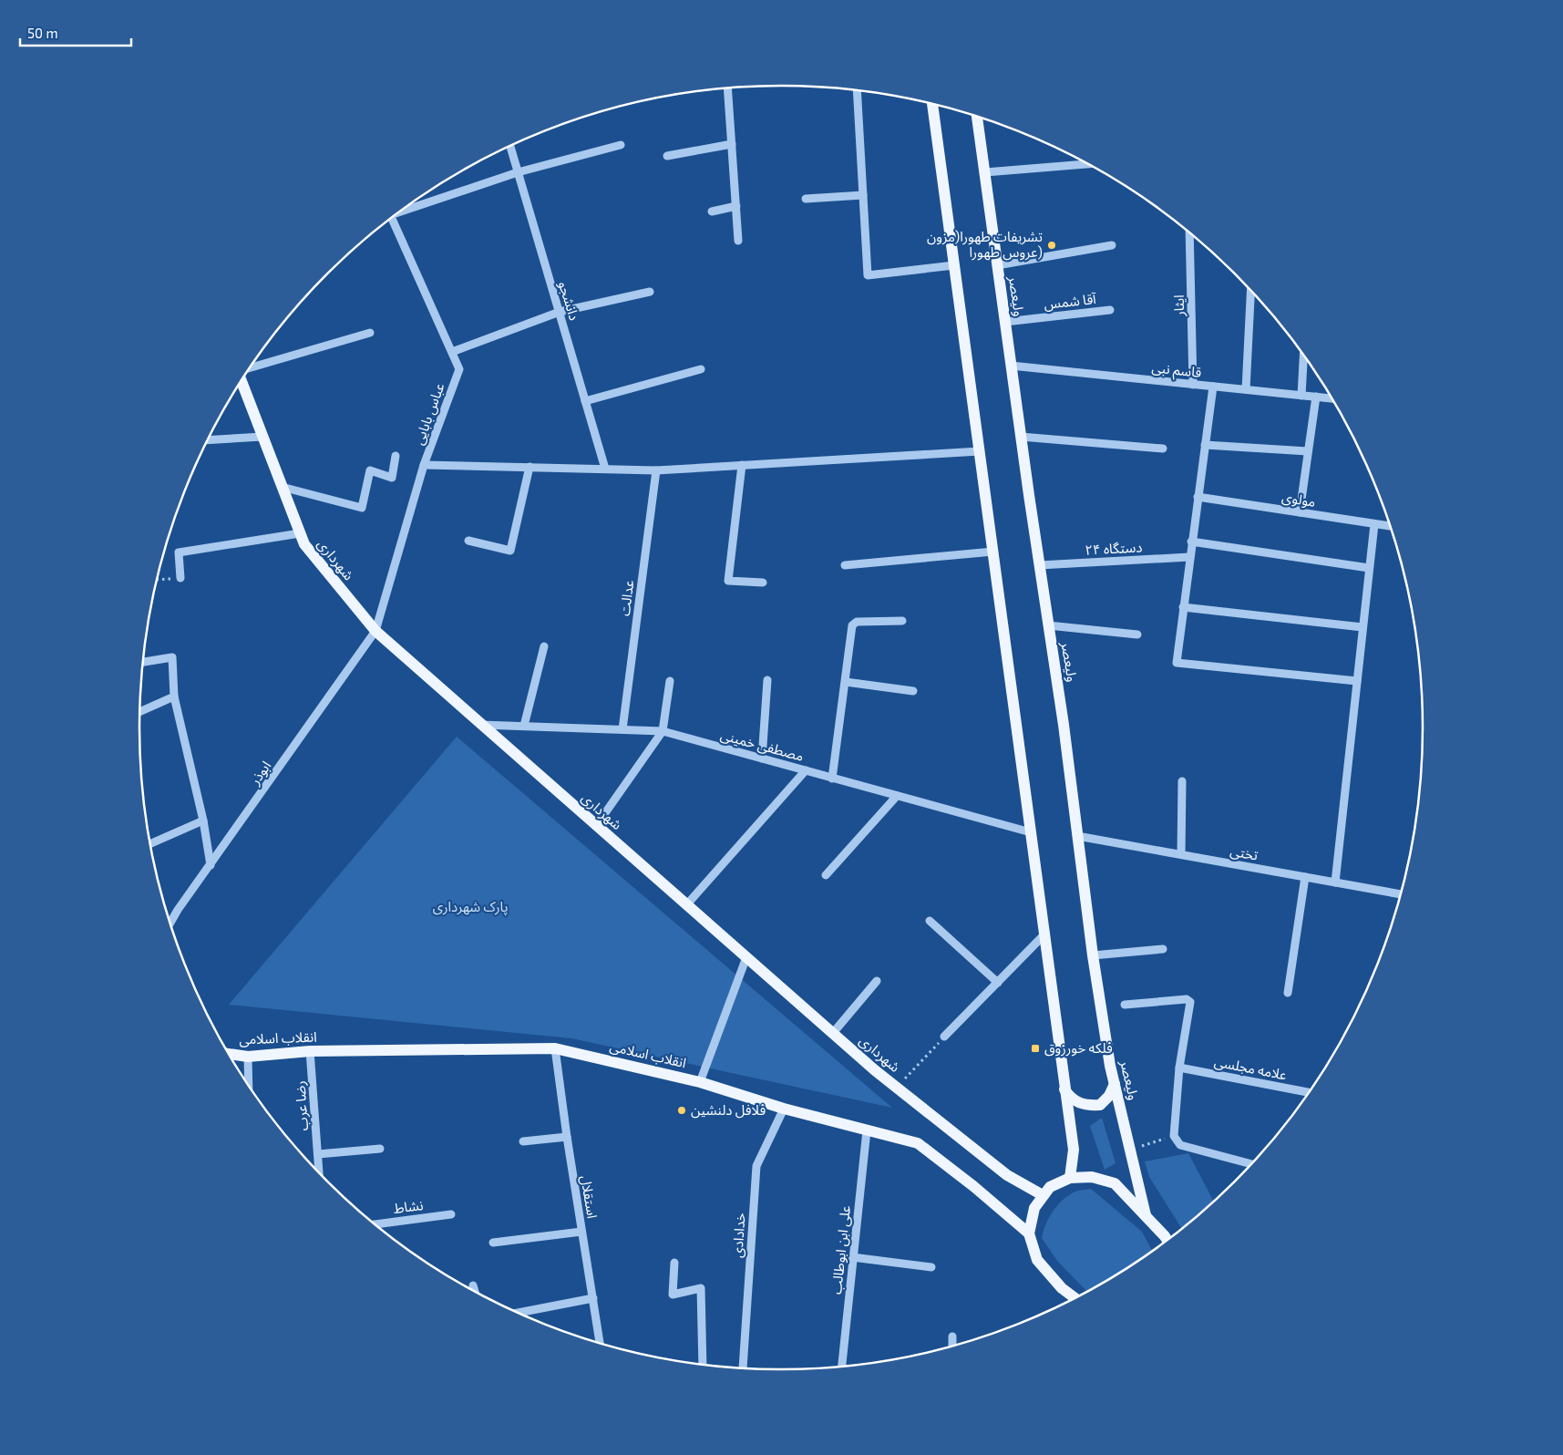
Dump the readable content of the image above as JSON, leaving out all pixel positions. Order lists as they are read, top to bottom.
{
  "streets": {
    "main road": ["ولیعصر", "شهرداری", "انقلاب اسلامی"],
    "street": [
      "دانشجو",
      "آقا شمس",
      "ایثار",
      "قاسم نبی",
      "عباس بابایی",
      "مولوی",
      "۲۴ دستگاه",
      "عدالت",
      "مصطفی خمینی",
      "ابوذر",
      "تختی",
      "علامه مجلسی",
      "رضا عرب",
      "استقلال",
      "نشاط",
      "خدادادی",
      "علی ابن ابوطالب"
    ]
  },
  "crossings": [
    ["ولیعصر", "آقا شمس"],
    ["ولیعصر", "قاسم نبی"],
    ["ولیعصر", "۲۴ دستگاه"],
    ["ولیعصر", "تختی"],
    ["ایثار", "قاسم نبی"],
    ["عباس بابایی", "شهرداری"],
    ["عباس بابایی", "ابوذر"],
    ["شهرداری", "مصطفی خمینی"],
    ["شهرداری", "ابوذر"],
    ["عدالت", "مصطفی خمینی"],
    ["انقلاب اسلامی", "رضا عرب"],
    ["انقلاب اسلامی", "استقلال"],
    ["انقلاب اسلامی", "خدادادی"],
    ["انقلاب اسلامی", "علی ابن ابوطالب"]
  ],
  "parks": ["پارک شهرداری"],
  "places": {
    "other": ["تشریفات طهورا(مزون عروس طهورا)", "فلافل دلنشین"],
    "transit": ["فلکه خورزوق"]
  },
  "scale_bar": "50 m"
}
